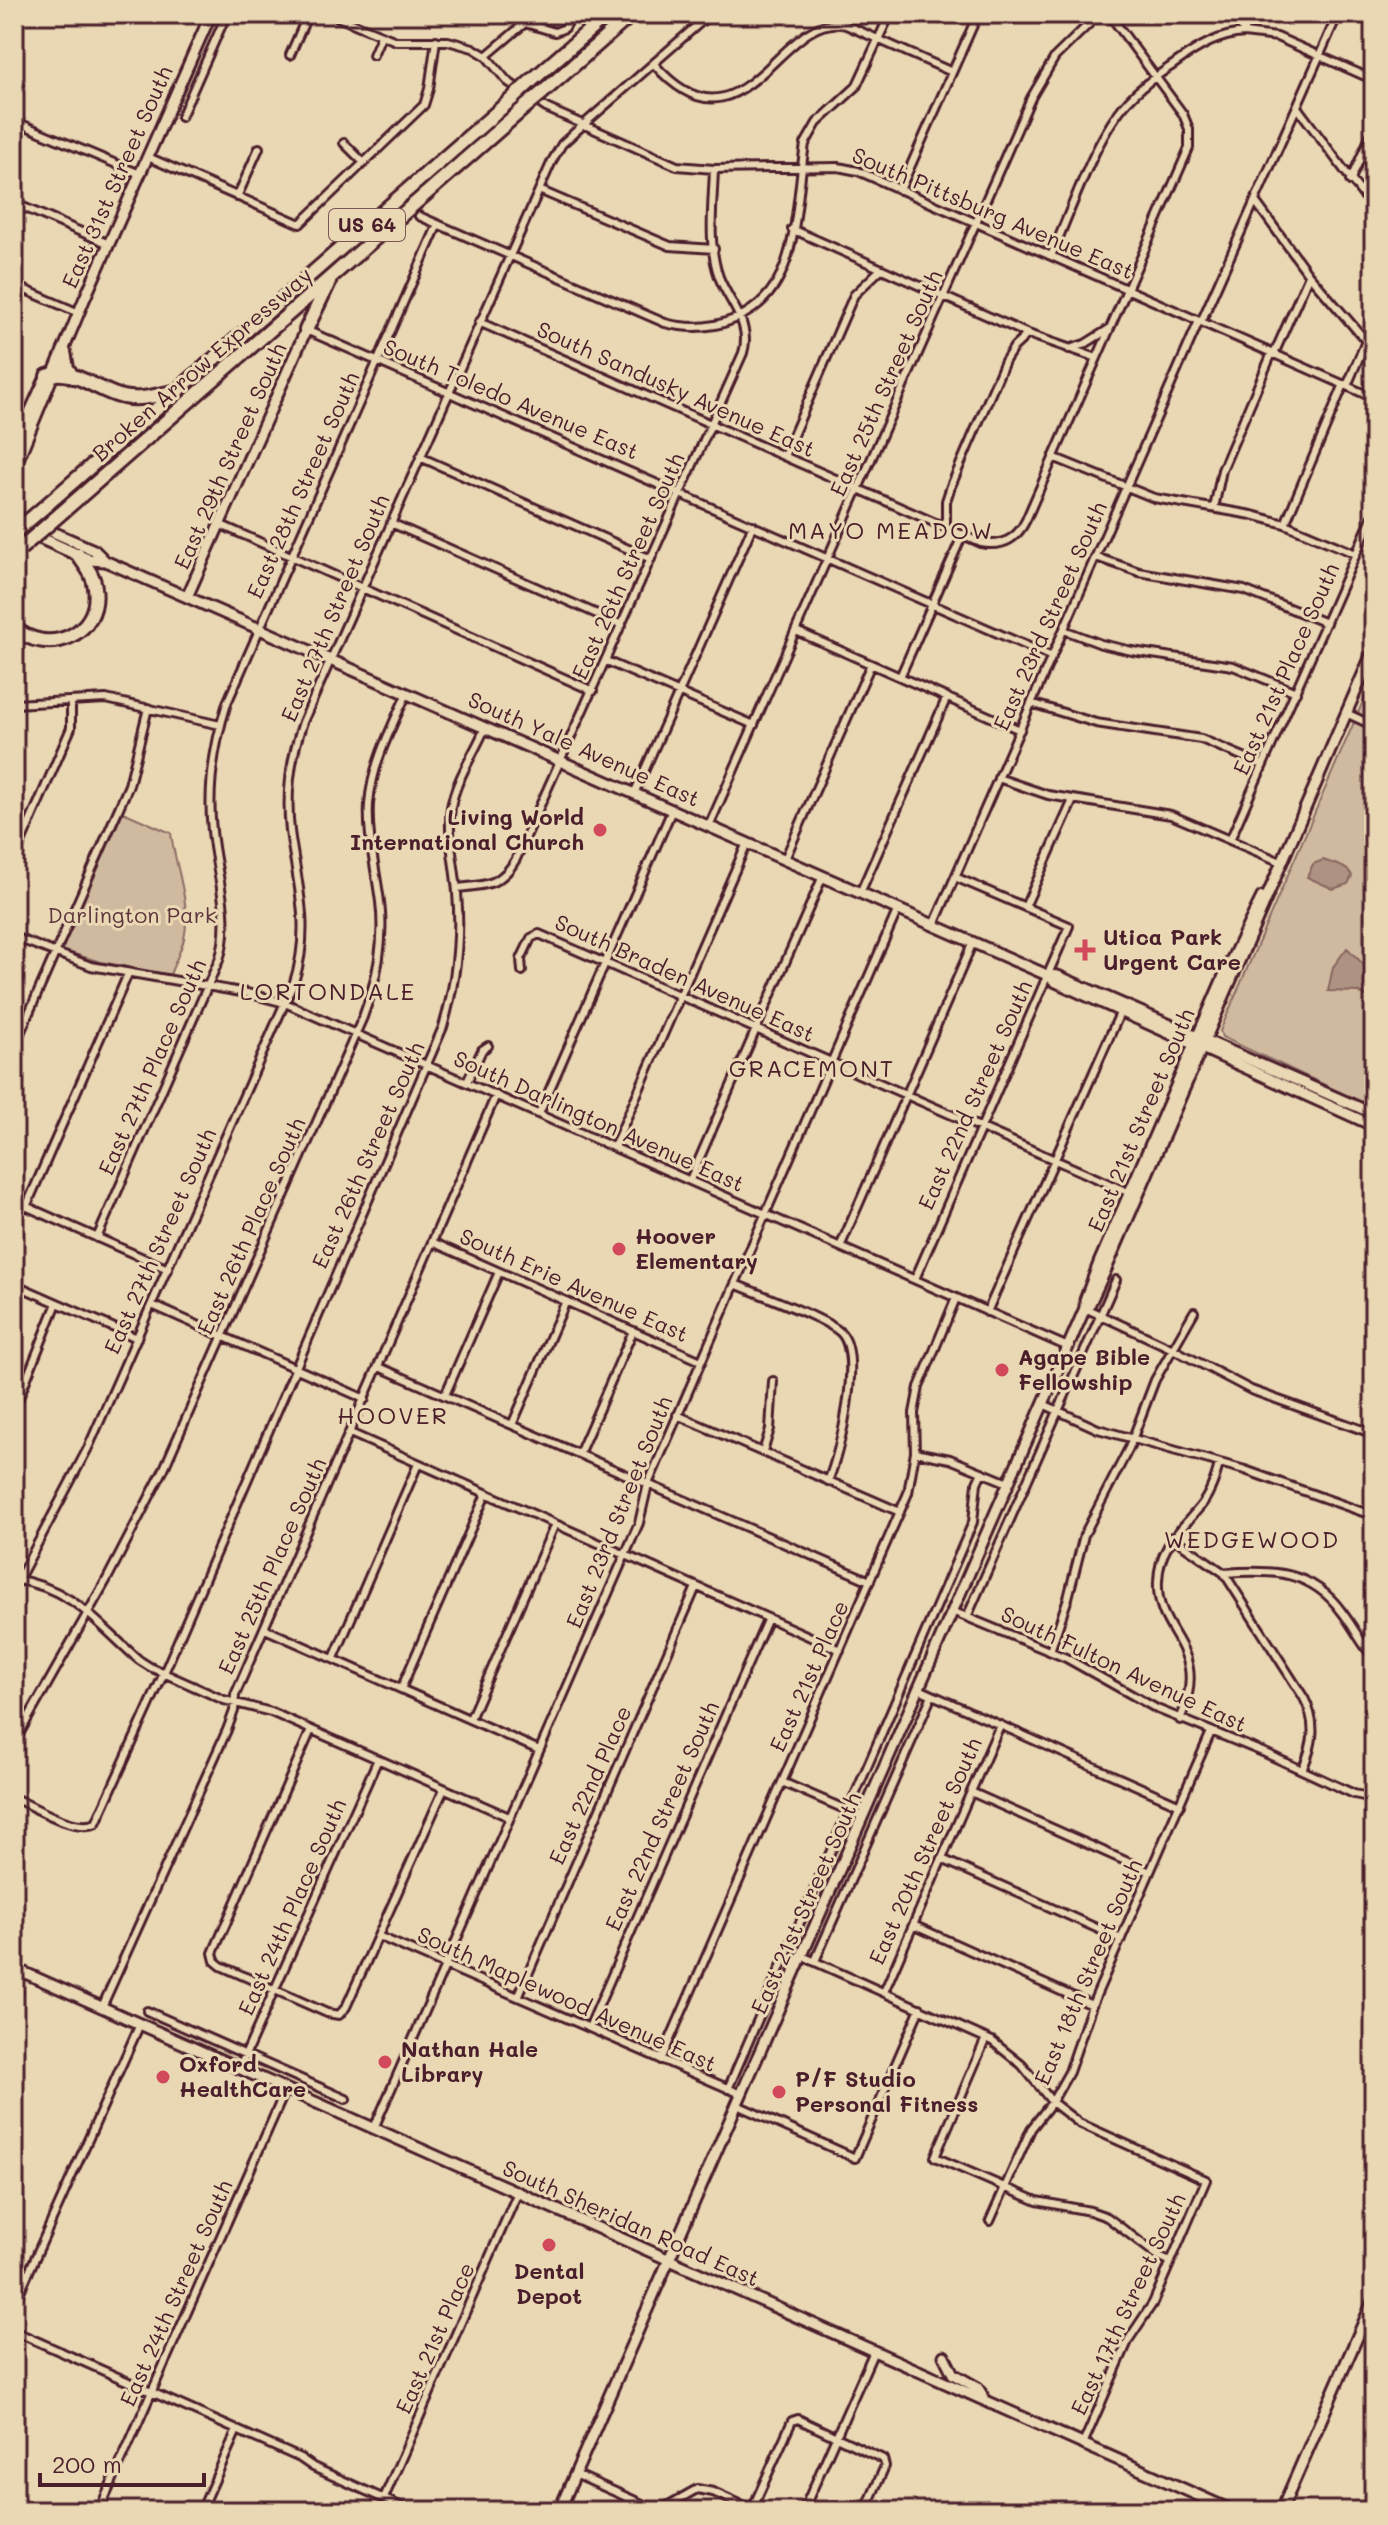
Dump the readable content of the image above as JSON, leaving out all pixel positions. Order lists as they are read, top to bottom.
{
  "streets": {
    "highway": ["US 64", "Broken Arrow Expressway"],
    "main road": [
      "East 31st Street South",
      "East 29th Street South",
      "South Yale Avenue East",
      "East 21st Street South",
      "South Sheridan Road East"
    ],
    "street": [
      "South Pittsburg Avenue East",
      "East 25th Street South",
      "South Sandusky Avenue East",
      "South Toledo Avenue East",
      "East 28th Street South",
      "East 26th Street South",
      "East 27th Street South",
      "East 23rd Street South",
      "East 21st Place South",
      "South Braden Avenue East",
      "East 27th Place South",
      "East 22nd Street South",
      "South Darlington Avenue East",
      "East 26th Place South",
      "South Erie Avenue East",
      "East 25th Place South",
      "South Fulton Avenue East",
      "East 21st Place",
      "East 22nd Place",
      "East 20th Street South",
      "East 24th Place South",
      "East 18th Street South",
      "South Maplewood Avenue East",
      "East 24th Street South",
      "East 17th Street South"
    ]
  },
  "crossings": [
    ["South Pittsburg Avenue East", "East 25th Street South"],
    ["South Pittsburg Avenue East", "East 27th Street South"],
    ["South Pittsburg Avenue East", "East 23rd Street South"],
    ["East 25th Street South", "South Sandusky Avenue East"],
    ["East 25th Street South", "South Toledo Avenue East"],
    ["East 25th Street South", "South Yale Avenue East"],
    ["South Sandusky Avenue East", "East 26th Street South"],
    ["South Sandusky Avenue East", "East 27th Street South"],
    ["South Toledo Avenue East", "East 29th Street South"],
    ["South Toledo Avenue East", "East 28th Street South"],
    ["South Toledo Avenue East", "East 26th Street South"],
    ["South Toledo Avenue East", "East 27th Street South"],
    ["South Toledo Avenue East", "East 23rd Street South"],
    ["East 29th Street South", "South Yale Avenue East"],
    ["East 28th Street South", "South Yale Avenue East"],
    ["East 28th Street South", "East 27th Place South"],
    ["East 26th Street South", "South Yale Avenue East"],
    ["East 26th Street South", "South Darlington Avenue East"],
    ["East 27th Street South", "South Yale Avenue East"],
    ["East 27th Street South", "South Darlington Avenue East"],
    ["East 23rd Street South", "South Yale Avenue East"],
    ["East 23rd Street South", "South Braden Avenue East"],
    ["East 23rd Street South", "South Darlington Avenue East"],
    ["East 23rd Street South", "South Erie Avenue East"],
    ["East 23rd Street South", "South Maplewood Avenue East"],
    ["East 23rd Street South", "South Sheridan Road East"],
    ["South Yale Avenue East", "East 27th Place South"],
    ["South Yale Avenue East", "East 22nd Street South"],
    ["South Yale Avenue East", "East 21st Street South"],
    ["South Yale Avenue East", "East 26th Place South"],
    ["South Braden Avenue East", "East 22nd Street South"],
    ["South Braden Avenue East", "East 21st Street South"],
    ["East 27th Place South", "South Darlington Avenue East"],
    ["East 22nd Street South", "South Darlington Avenue East"],
    ["East 22nd Street South", "South Maplewood Avenue East"],
    ["East 21st Street South", "South Darlington Avenue East"],
    ["East 21st Street South", "South Fulton Avenue East"],
    ["East 21st Street South", "South Maplewood Avenue East"],
    ["East 21st Street South", "South Sheridan Road East"],
    ["South Darlington Avenue East", "East 26th Place South"],
    ["South Darlington Avenue East", "East 25th Place South"],
    ["South Darlington Avenue East", "East 21st Place"],
    ["South Erie Avenue East", "East 25th Place South"],
    ["East 25th Place South", "South Sheridan Road East"],
    ["South Fulton Avenue East", "East 18th Street South"],
    ["East 21st Place", "South Maplewood Avenue East"],
    ["East 21st Place", "South Sheridan Road East"],
    ["East 22nd Place", "South Maplewood Avenue East"],
    ["East 24th Place South", "South Sheridan Road East"],
    ["East 18th Street South", "East 17th Street South"],
    ["South Sheridan Road East", "East 24th Street South"],
    ["South Sheridan Road East", "East 17th Street South"]
  ],
  "districts": [
    "MAYO MEADOW",
    "LORTONDALE",
    "GRACEMONT",
    "HOOVER",
    "WEDGEWOOD"
  ],
  "parks": ["Darlington Park"],
  "places": {
    "other": [
      "Living World International Church",
      "Hoover Elementary",
      "Agape Bible Fellowship",
      "Nathan Hale Library",
      "Oxford HealthCare",
      "P/F Studio Personal Fitness",
      "Dental Depot"
    ],
    "health": ["Utica Park Urgent Care"]
  },
  "scale_bar": "200 m"
}
